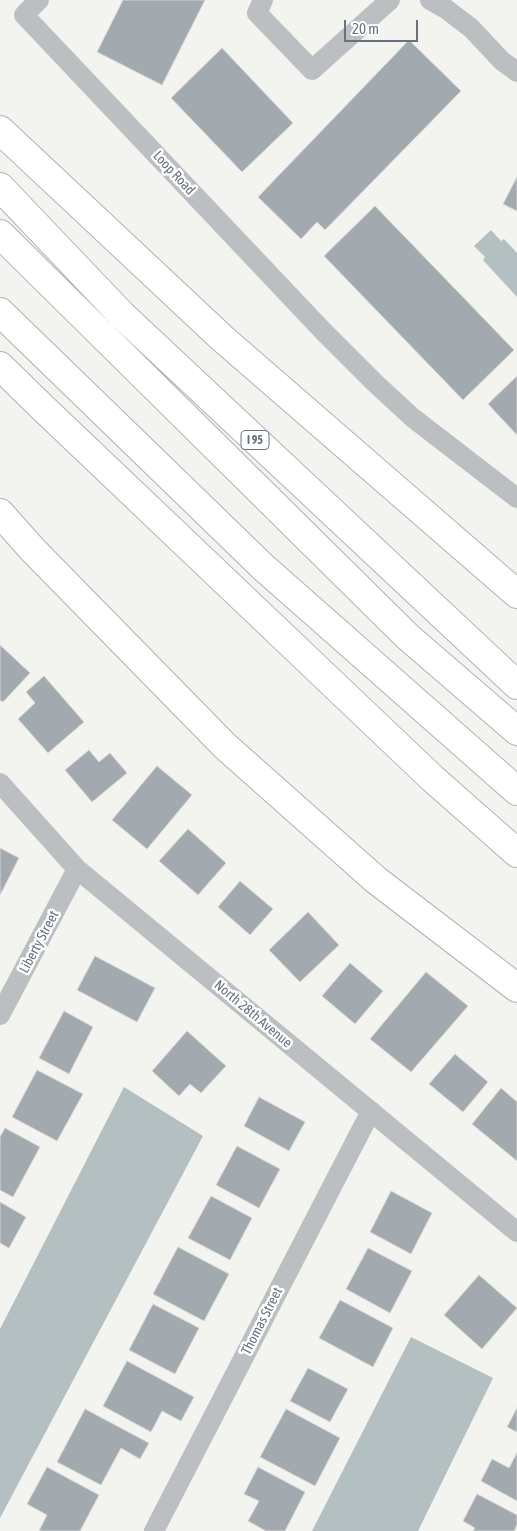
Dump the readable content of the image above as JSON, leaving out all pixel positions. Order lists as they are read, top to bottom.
{
  "streets": {
    "highway": ["I 95"],
    "street": [
      "Loop Road",
      "Liberty Street",
      "North 28th Avenue",
      "Thomas Street"
    ]
  },
  "crossings": [
    ["Liberty Street", "North 28th Avenue"],
    ["North 28th Avenue", "Thomas Street"]
  ],
  "scale_bar": "20 m"
}
